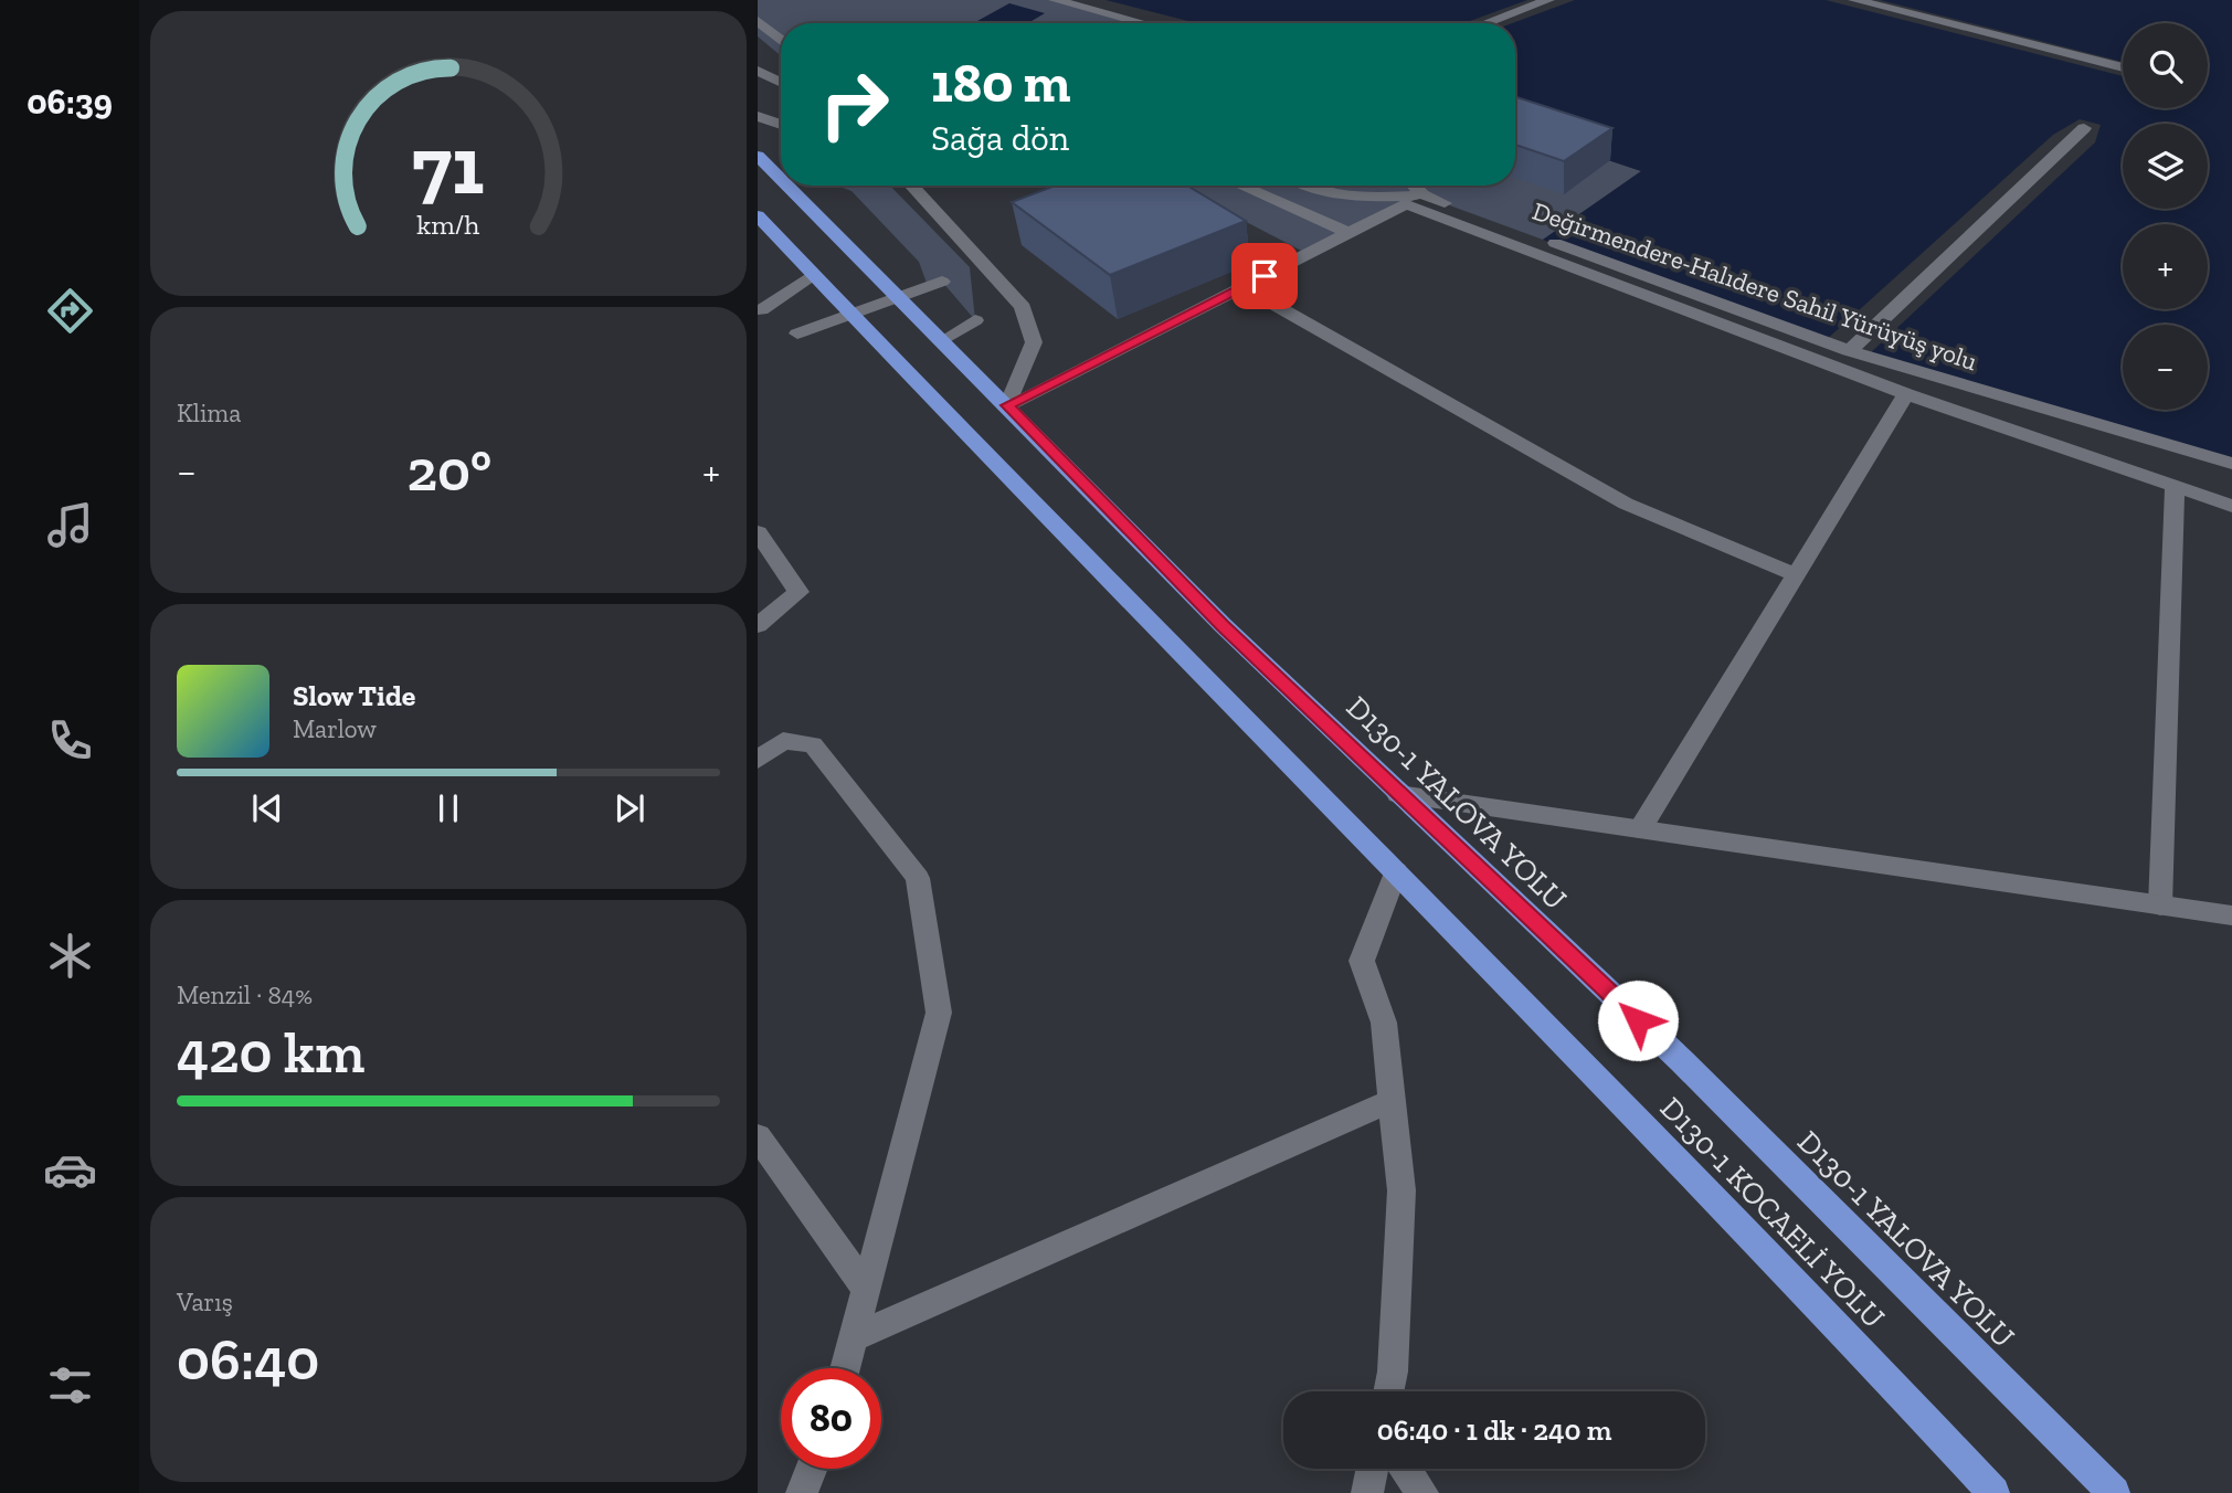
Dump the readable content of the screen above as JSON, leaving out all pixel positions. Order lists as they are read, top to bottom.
{
  "streets": {
    "highway": ["D130-1 YALOVA YOLU", "D130-1 KOCAELİ YOLU"],
    "street": ["Değirmendere-Halıdere Sahil Yürüyüş yolu"]
  },
  "page": {
    "tabs": "06:39",
    "map_buttons": ["+", "−"],
    "turn": ["180 m", "Sağa dön"],
    "tile": [
      "Klima",
      ["Menzil · 84%", "420 km"],
      ["Varış", "06:40"]
    ],
    "heat": ["−", "20°", "+"],
    "song": ["Slow Tide", "Marlow"],
    "limit": "80",
    "trip": "06:40 · 1 dk · 240 m",
    "gauge": ["71", "km/h"]
  }
}
